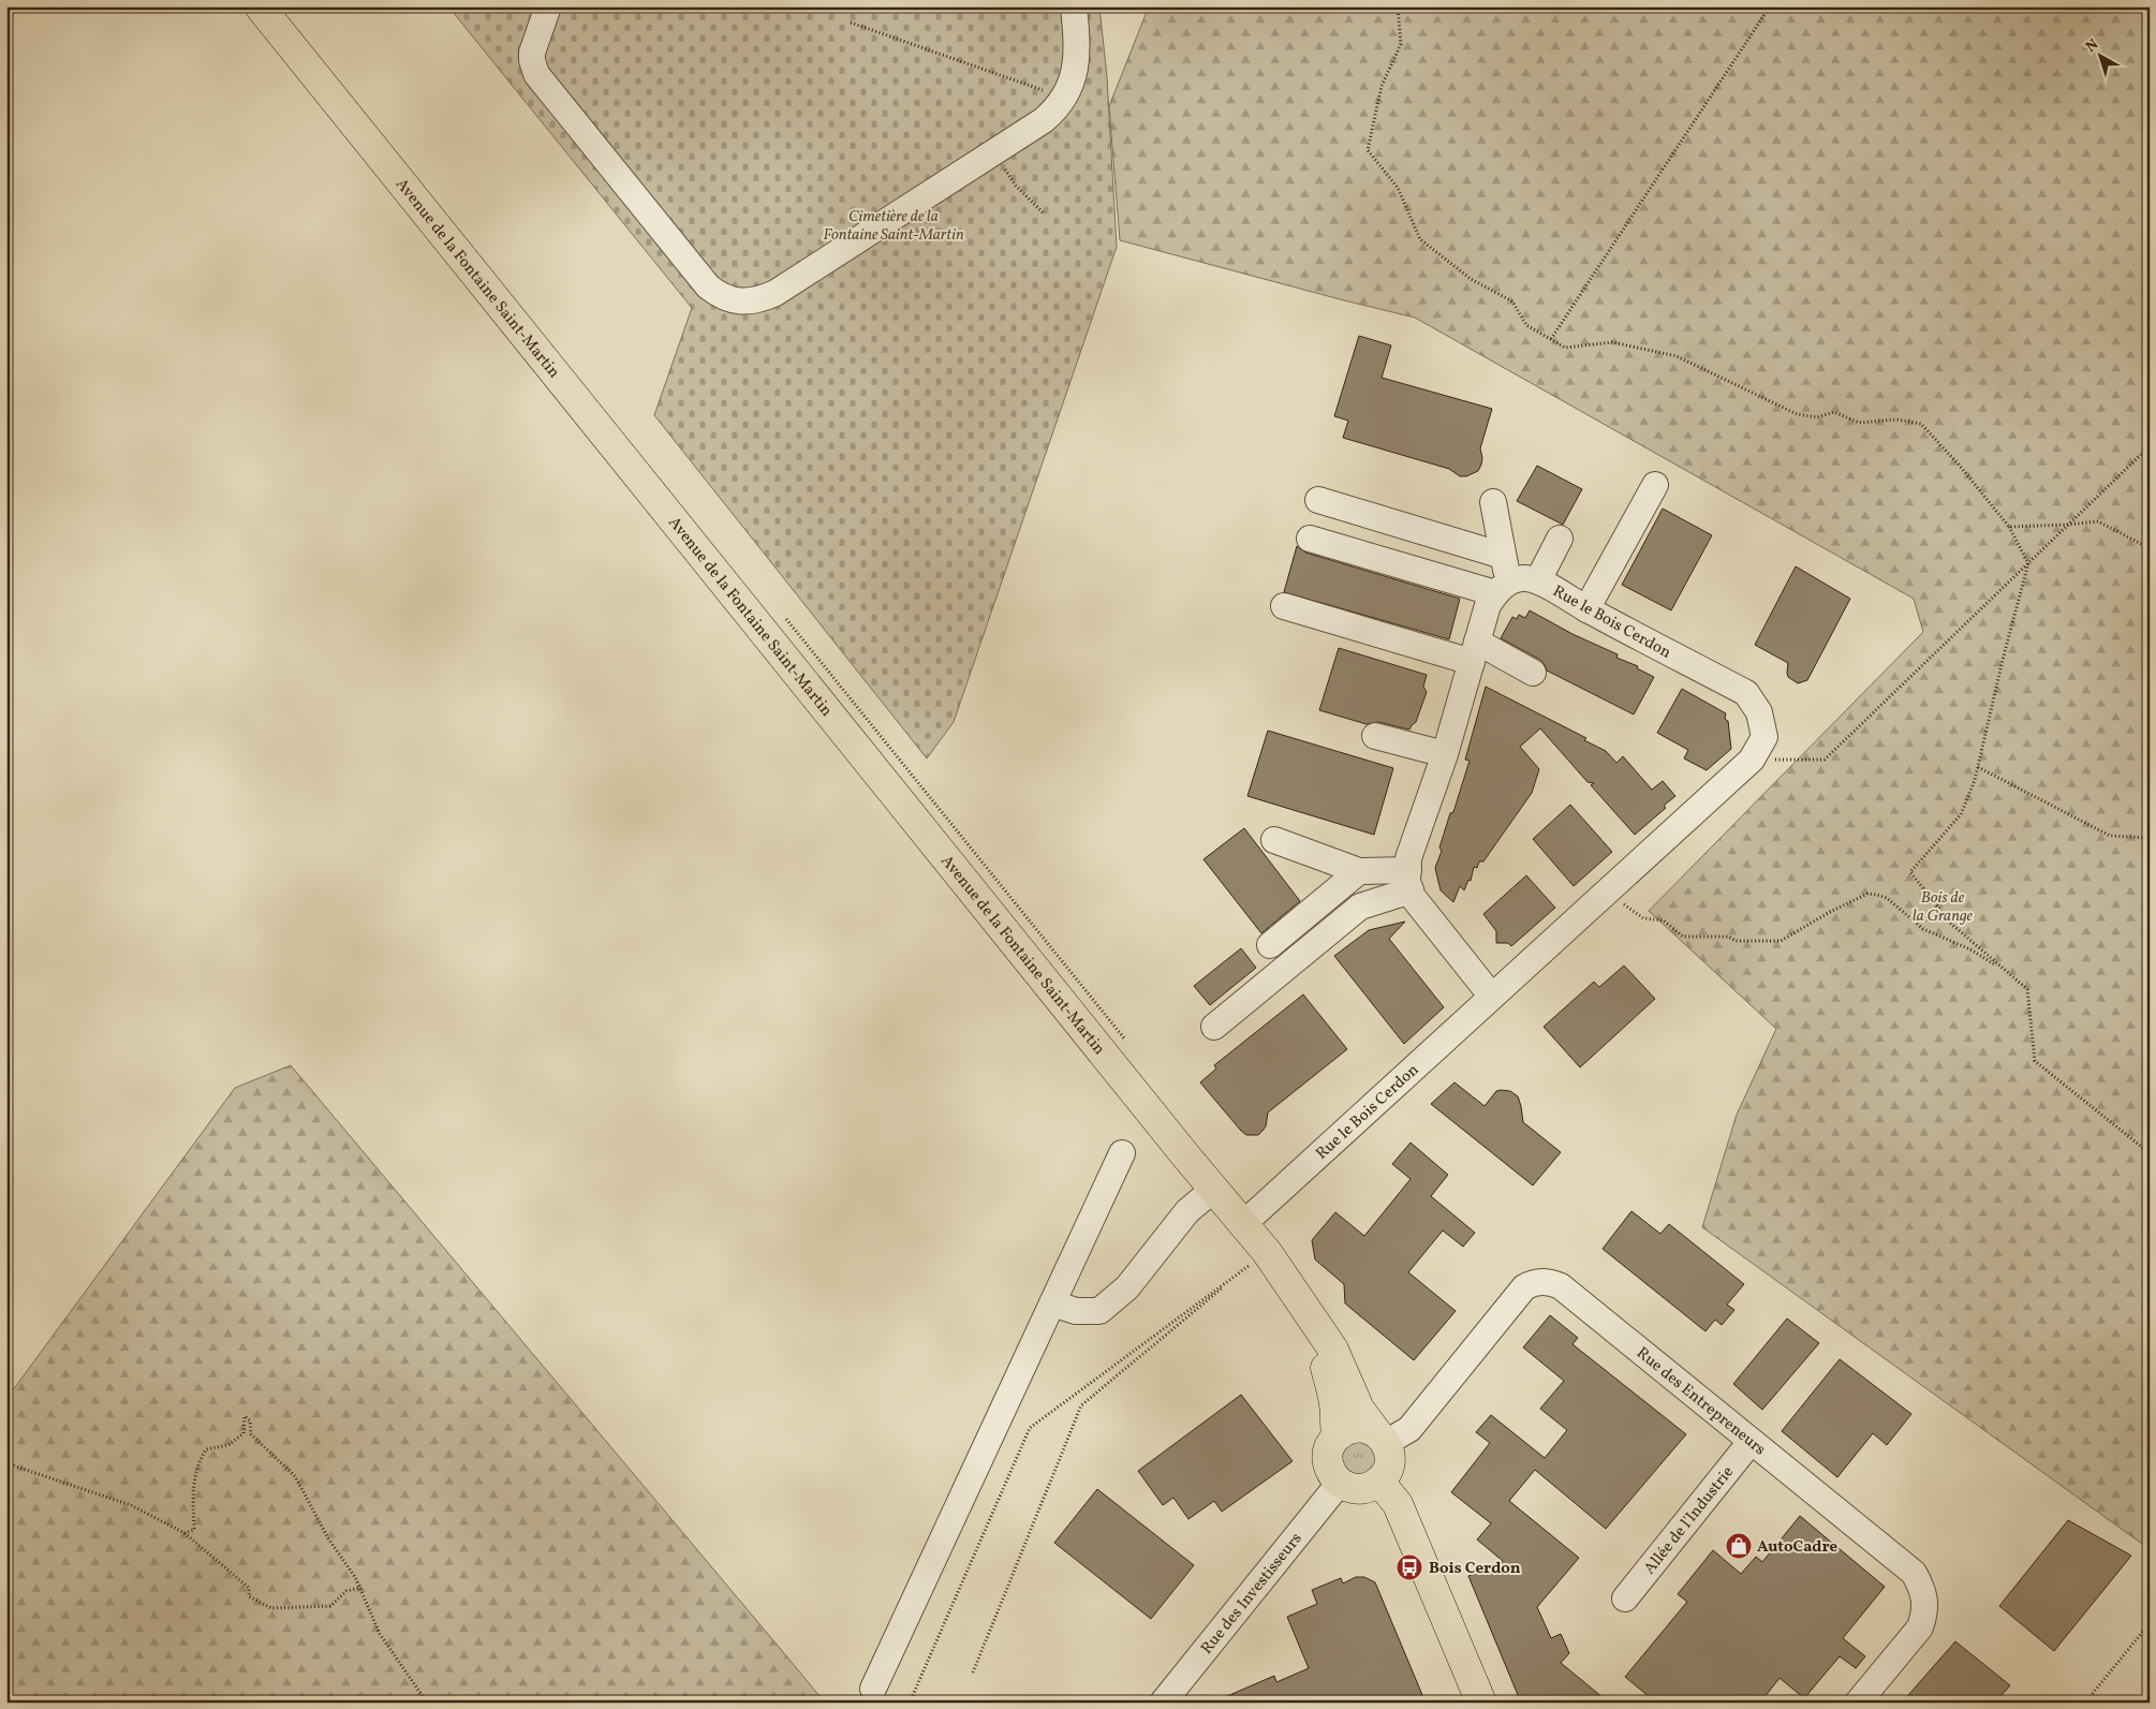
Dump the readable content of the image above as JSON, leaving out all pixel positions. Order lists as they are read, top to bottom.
{
  "streets": {
    "main road": ["Avenue de la Fontaine Saint-Martin"],
    "street": [
      "Rue le Bois Cerdon",
      "Rue des Entrepreneurs",
      "Allée de l'Industrie",
      "Rue des Investisseurs"
    ]
  },
  "crossings": [
    ["Avenue de la Fontaine Saint-Martin", "Rue le Bois Cerdon"],
    ["Avenue de la Fontaine Saint-Martin", "Rue des Entrepreneurs"],
    ["Avenue de la Fontaine Saint-Martin", "Rue des Investisseurs"],
    ["Rue des Entrepreneurs", "Allée de l'Industrie"],
    ["Rue des Entrepreneurs", "Rue des Investisseurs"]
  ],
  "parks": ["Cimetière de la Fontaine Saint-Martin", "Bois de la Grange"],
  "places": {
    "shop": ["AutoCadre"],
    "bus stop": ["Bois Cerdon"]
  },
  "north": "top left"
}
